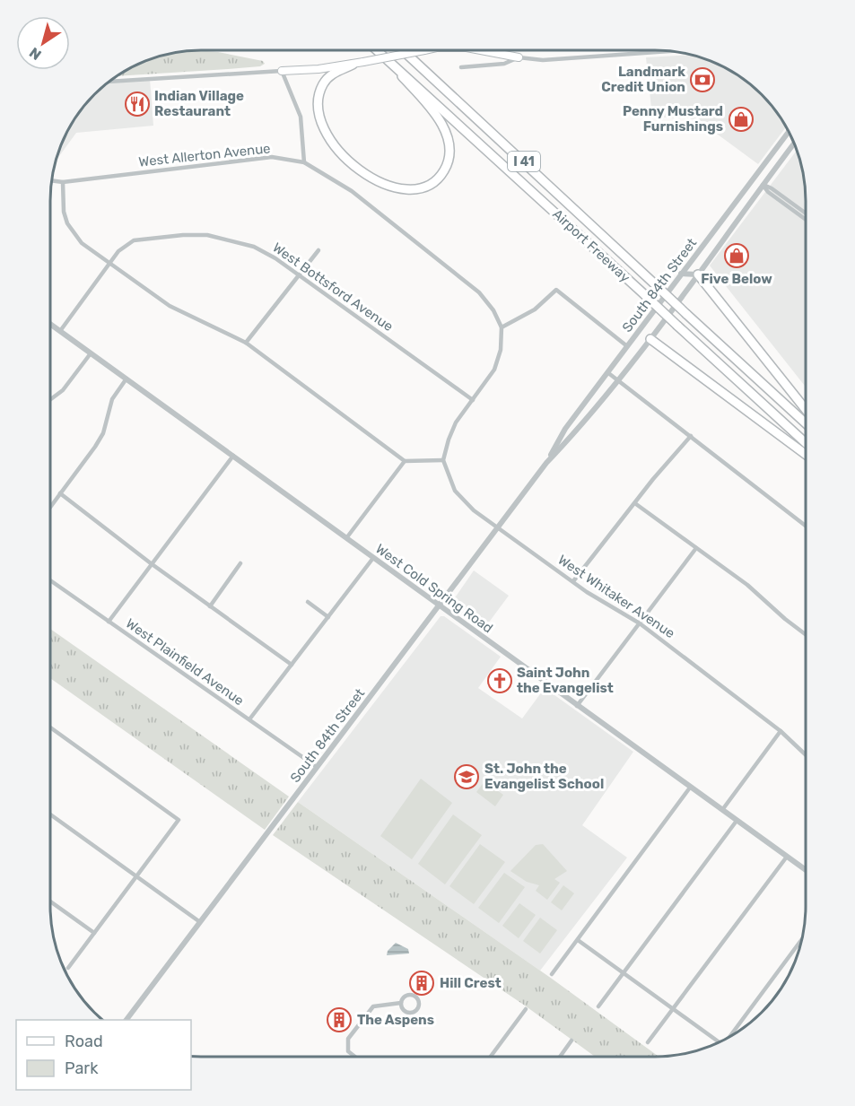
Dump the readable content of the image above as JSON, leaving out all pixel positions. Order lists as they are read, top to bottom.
{
  "streets": {
    "highway": ["I 41", "Airport Freeway"],
    "street": [
      "West Allerton Avenue",
      "South 84th Street",
      "West Bottsford Avenue",
      "West Cold Spring Road",
      "West Whitaker Avenue",
      "West Plainfield Avenue"
    ]
  },
  "crossings": [
    ["South 84th Street", "West Cold Spring Road"],
    ["South 84th Street", "West Whitaker Avenue"],
    ["South 84th Street", "West Plainfield Avenue"],
    ["West Bottsford Avenue", "West Cold Spring Road"]
  ],
  "places": {
    "bank": ["Landmark Credit Union"],
    "restaurant": ["Indian Village Restaurant"],
    "shop": ["Penny Mustard Furnishings", "Five Below"],
    "church": ["Saint John the Evangelist"],
    "school or university": ["St. John the Evangelist School"],
    "building": ["Hill Crest", "The Aspens"]
  },
  "legend": ["Road", "Park"],
  "north": "bottom left"
}
